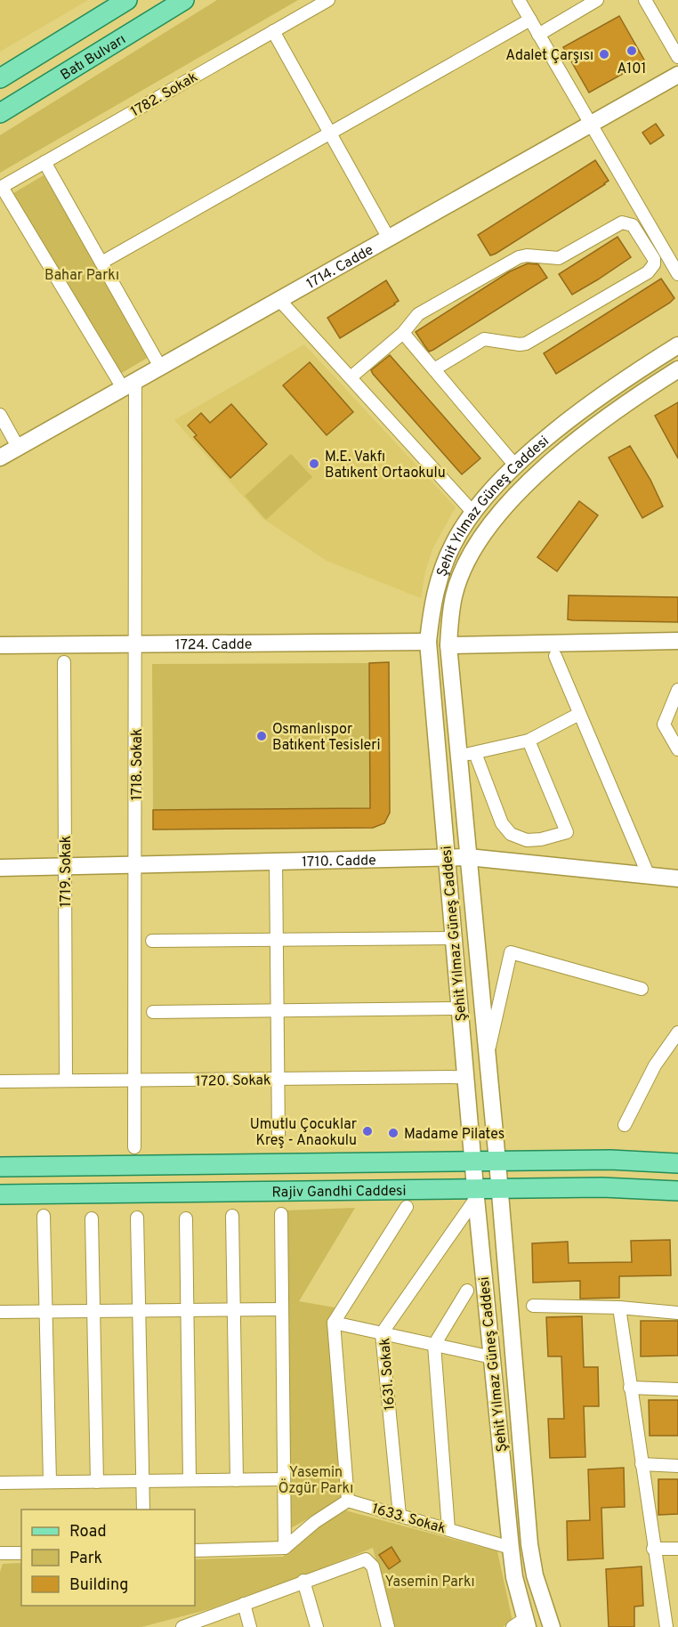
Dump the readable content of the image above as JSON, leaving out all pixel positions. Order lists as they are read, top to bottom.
{
  "streets": {
    "main road": [
      "Batı Bulvarı",
      "1714. Cadde",
      "Şehit Yılmaz Güneş Caddesi",
      "1724. Cadde",
      "1710. Cadde",
      "Rajiv Gandhi Caddesi"
    ],
    "street": [
      "1782. Sokak",
      "1718. Sokak",
      "1719. Sokak",
      "1720. Sokak",
      "1631. Sokak",
      "1633. Sokak"
    ]
  },
  "crossings": [
    ["1714. Cadde", "1718. Sokak"],
    ["Şehit Yılmaz Güneş Caddesi", "1724. Cadde"],
    ["Şehit Yılmaz Güneş Caddesi", "1710. Cadde"],
    ["Şehit Yılmaz Güneş Caddesi", "1720. Sokak"],
    ["Şehit Yılmaz Güneş Caddesi", "Rajiv Gandhi Caddesi"],
    ["Şehit Yılmaz Güneş Caddesi", "1631. Sokak"],
    ["Şehit Yılmaz Güneş Caddesi", "1633. Sokak"],
    ["1724. Cadde", "1718. Sokak"],
    ["1718. Sokak", "1710. Cadde"],
    ["1718. Sokak", "1720. Sokak"],
    ["1710. Cadde", "1719. Sokak"],
    ["1719. Sokak", "1720. Sokak"],
    ["Rajiv Gandhi Caddesi", "1631. Sokak"],
    ["1631. Sokak", "1633. Sokak"]
  ],
  "parks": ["Bahar Parkı", "Yasemin Özgür Parkı", "Yasemin Parkı"],
  "places": [
    "A101",
    "Adalet Çarşısı",
    "M.E. Vakfı Batıkent Ortaokulu",
    "Osmanlıspor Batıkent Tesisleri",
    "Umutlu Çocuklar Kreş - Anaokulu",
    "Madame Pilates"
  ],
  "legend": ["Road", "Park", "Building"]
}
